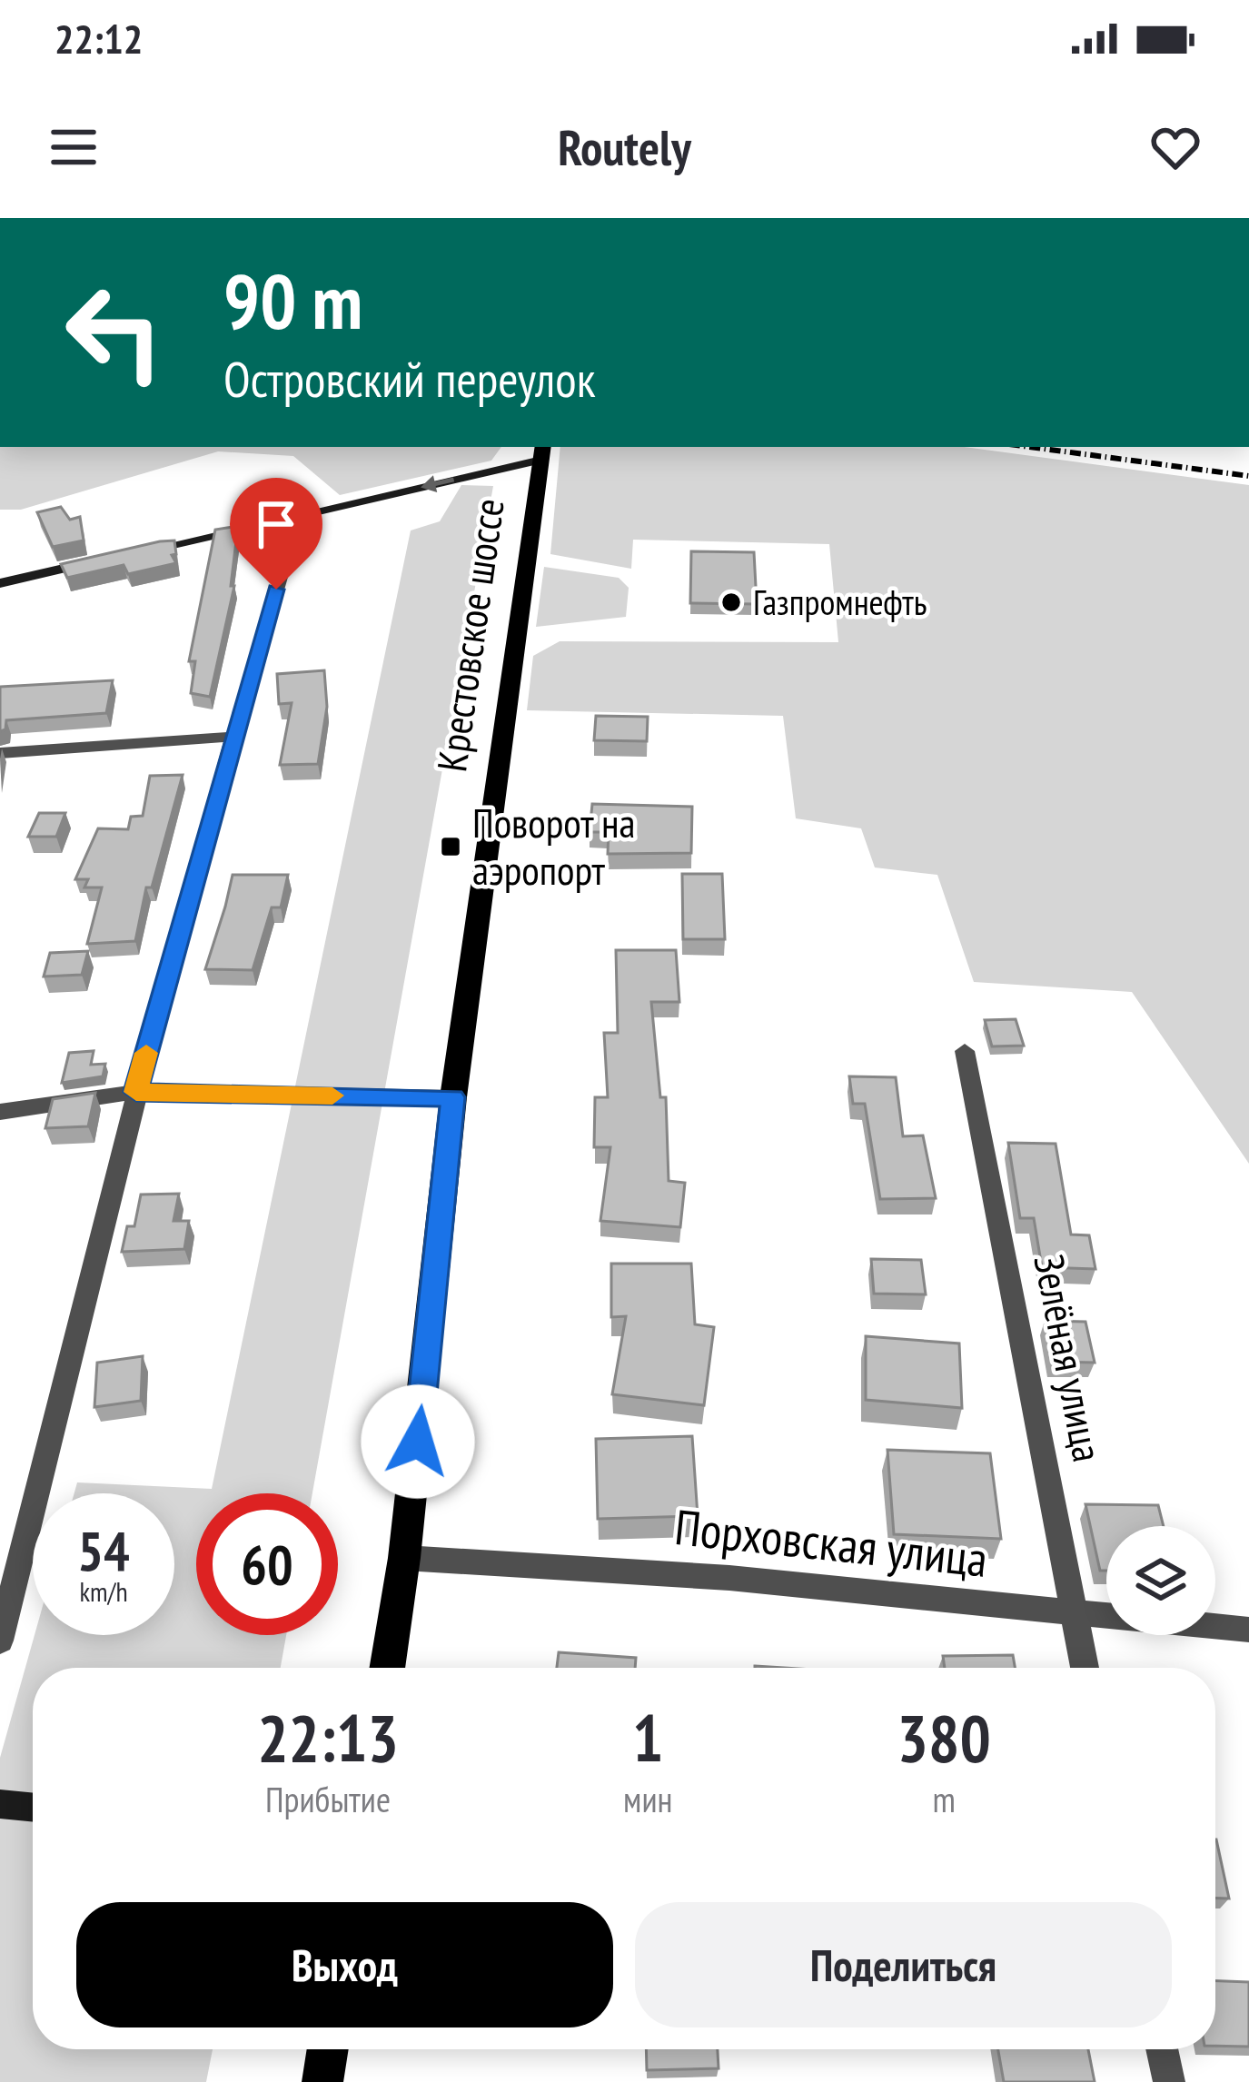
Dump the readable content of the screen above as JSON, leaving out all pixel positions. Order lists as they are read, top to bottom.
{
  "streets": {
    "main road": ["Крестовское шоссе"],
    "street": ["Зелёная улица", "Порховская улица"]
  },
  "crossings": [
    ["Крестовское шоссе", "Порховская улица"],
    ["Зелёная улица", "Порховская улица"]
  ],
  "places": {
    "other": ["Газпромнефть"],
    "transit": ["Поворот на аэропорт"]
  },
  "page": {
    "status": "22:12",
    "header": "Routely",
    "turn": ["90 m", "Островский переулок"],
    "speed": "54 km/h",
    "limit": "60",
    "eta": [
      "22:13",
      "Прибытие",
      "1",
      "мин",
      "380",
      "m"
    ],
    "buttons": ["Выход", "Поделиться"]
  }
}
